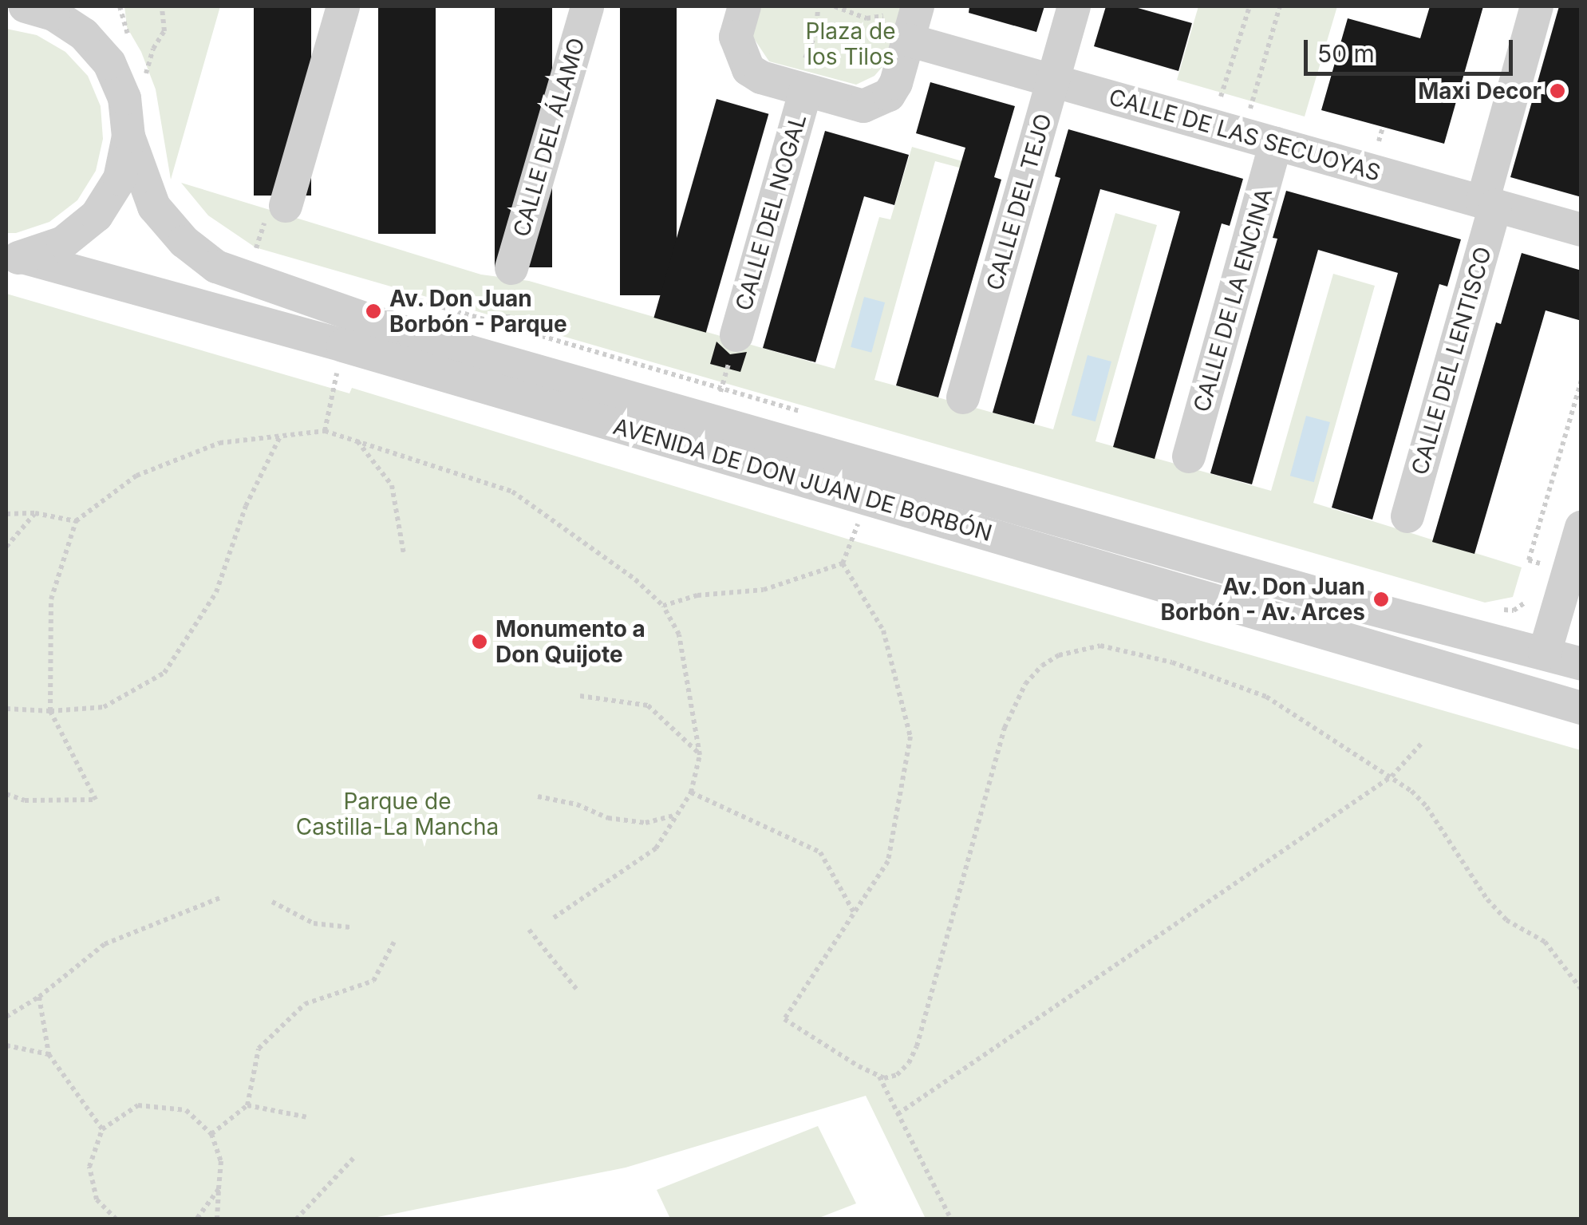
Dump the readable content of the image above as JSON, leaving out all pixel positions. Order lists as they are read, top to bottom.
{
  "streets": {
    "street": [
      "CALLE DE LAS SECUOYAS",
      "CALLE DEL ÁLAMO",
      "CALLE DEL TEJO",
      "CALLE DEL NOGAL",
      "CALLE DE LA ENCINA",
      "CALLE DEL LENTISCO",
      "AVENIDA DE DON JUAN DE BORBÓN"
    ]
  },
  "crossings": [
    ["CALLE DE LAS SECUOYAS", "CALLE DEL TEJO"],
    ["CALLE DE LAS SECUOYAS", "CALLE DE LA ENCINA"],
    ["CALLE DE LAS SECUOYAS", "CALLE DEL LENTISCO"]
  ],
  "parks": ["Plaza de los Tilos", "Parque de Castilla-La Mancha"],
  "places": [
    "Maxi Decor",
    "Av. Don Juan Borbón - Parque",
    "Av. Don Juan Borbón - Av. Arces",
    "Monumento a Don Quijote"
  ],
  "scale_bar": "50 m"
}
